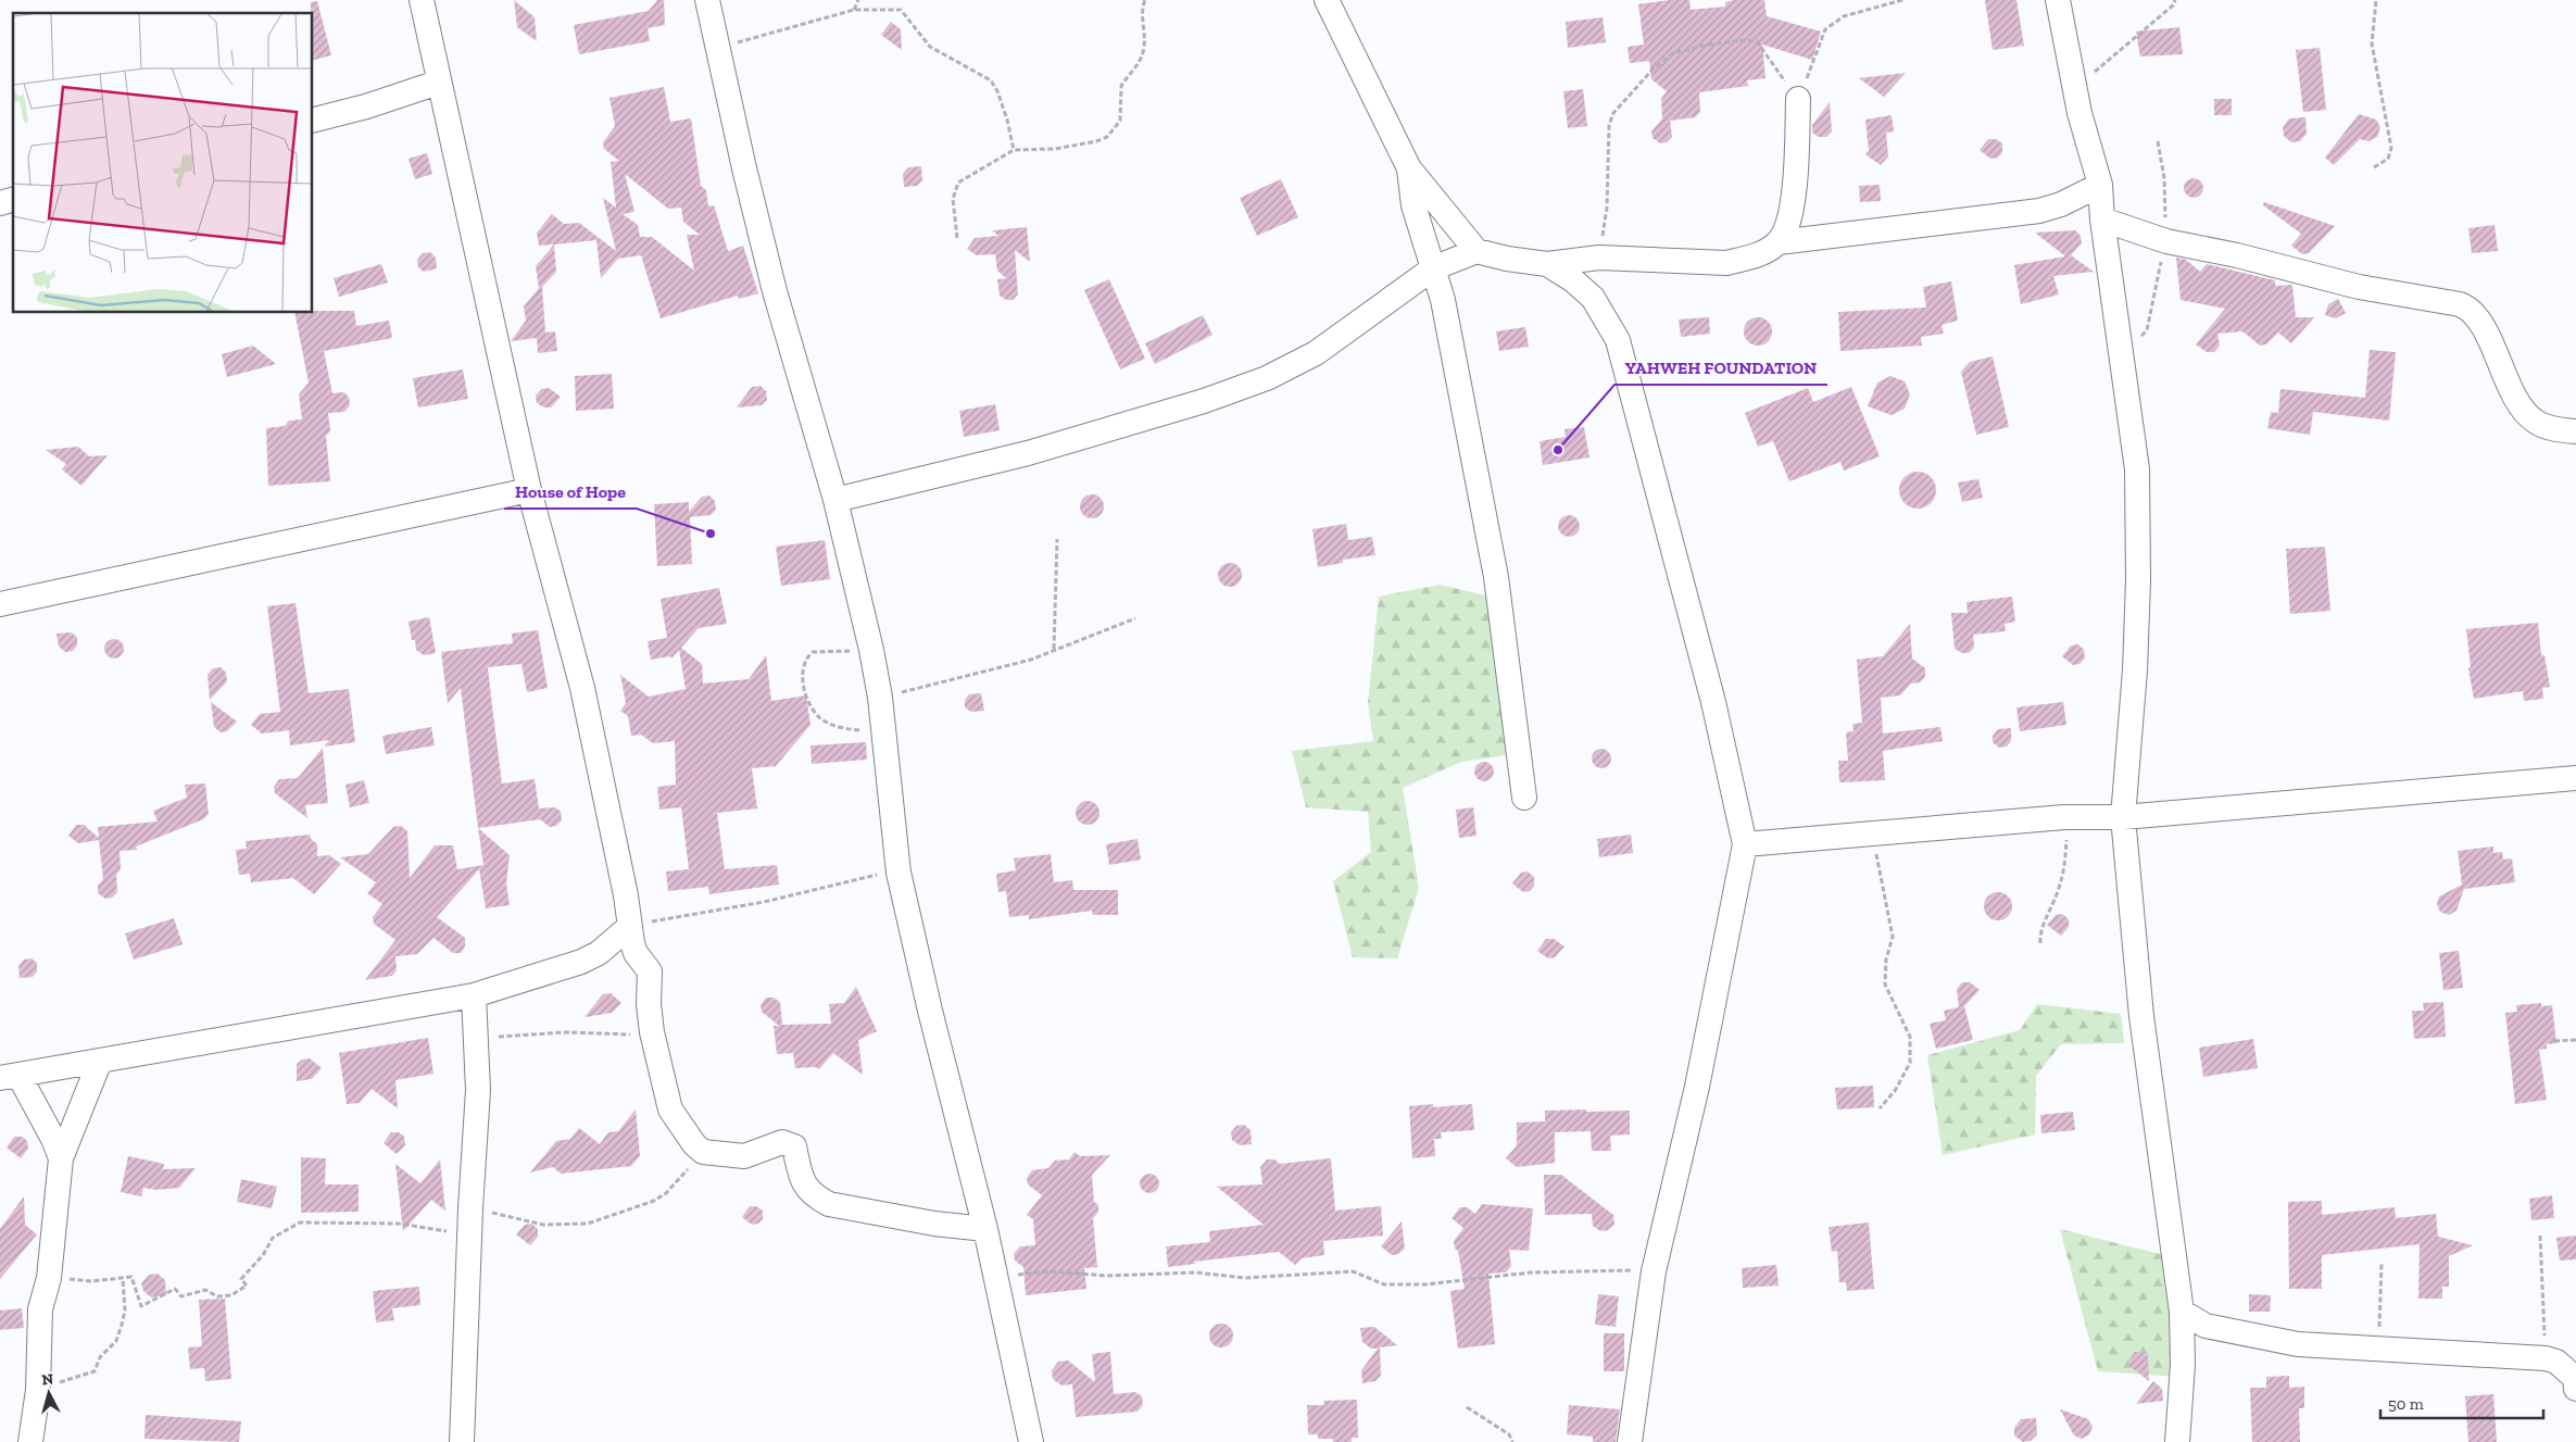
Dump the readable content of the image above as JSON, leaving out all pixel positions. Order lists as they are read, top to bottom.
{
  "places": ["YAHWEH FOUNDATION", "House of Hope"],
  "scale_bar": "50 m",
  "north": "top"
}
